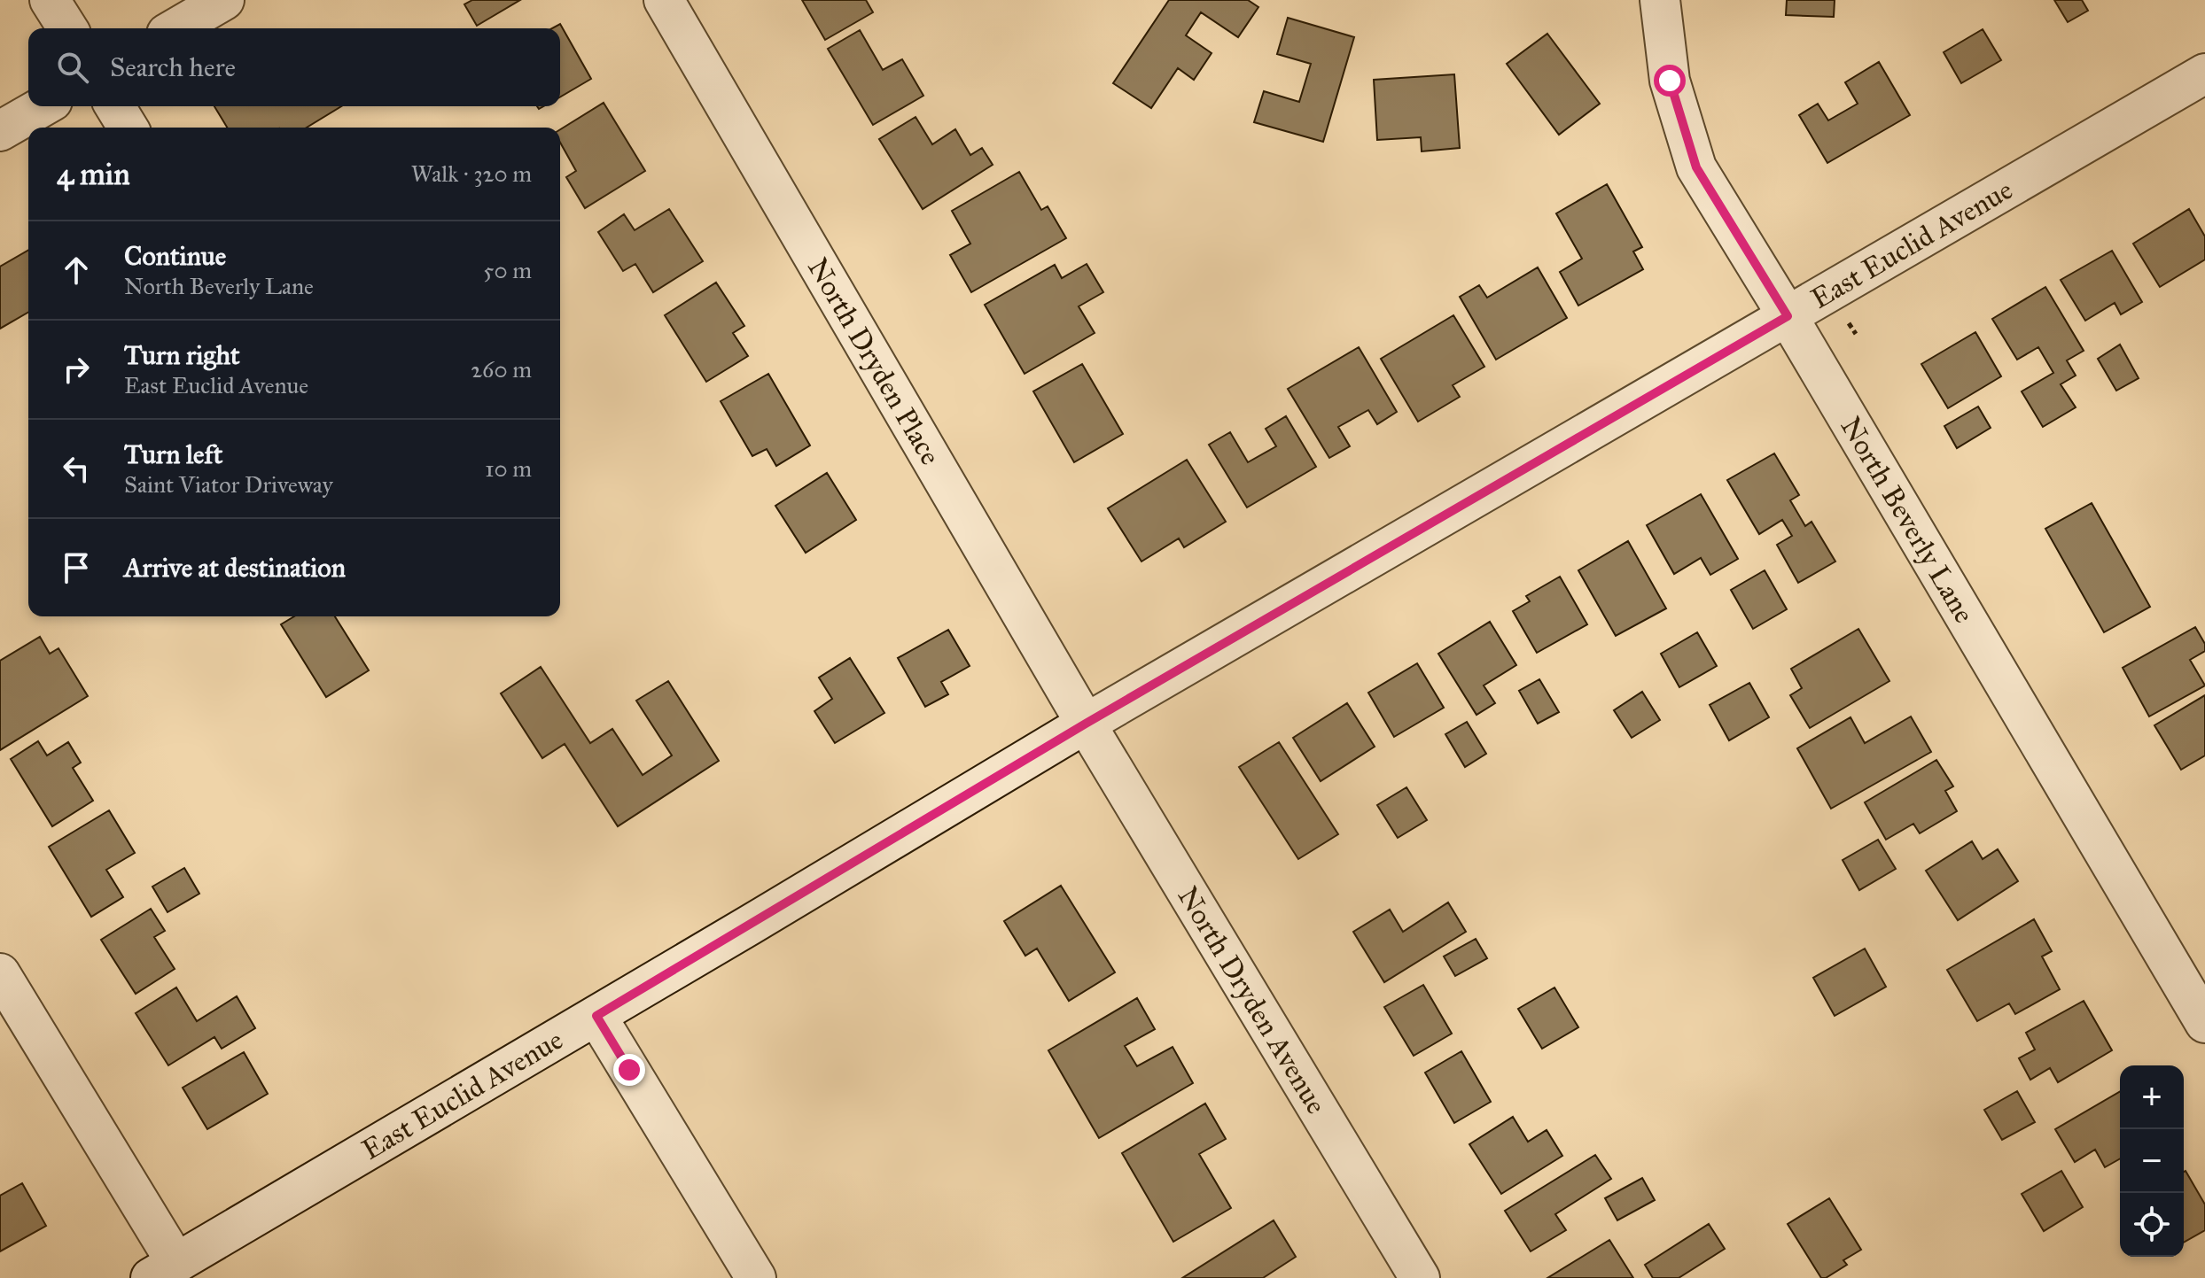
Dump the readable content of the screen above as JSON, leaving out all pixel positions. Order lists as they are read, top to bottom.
{
  "streets": {
    "street": [
      "East Euclid Avenue",
      "North Dryden Place",
      "North Beverly Lane",
      "North Dryden Avenue"
    ]
  },
  "crossings": [
    ["East Euclid Avenue", "North Dryden Place"],
    ["East Euclid Avenue", "North Beverly Lane"],
    ["East Euclid Avenue", "North Dryden Avenue"],
    ["North Dryden Place", "North Dryden Avenue"]
  ],
  "page": {
    "search": "Search here",
    "heading": ["4 min", "Walk · 320 m"],
    "list": [
      ["Continue", "North Beverly Lane", "50 m"],
      ["Turn right", "East Euclid Avenue", "260 m"],
      ["Turn left", "Saint Viator Driveway", "10 m"],
      "Arrive at destination"
    ],
    "map_buttons": ["+", "−"]
  }
}
